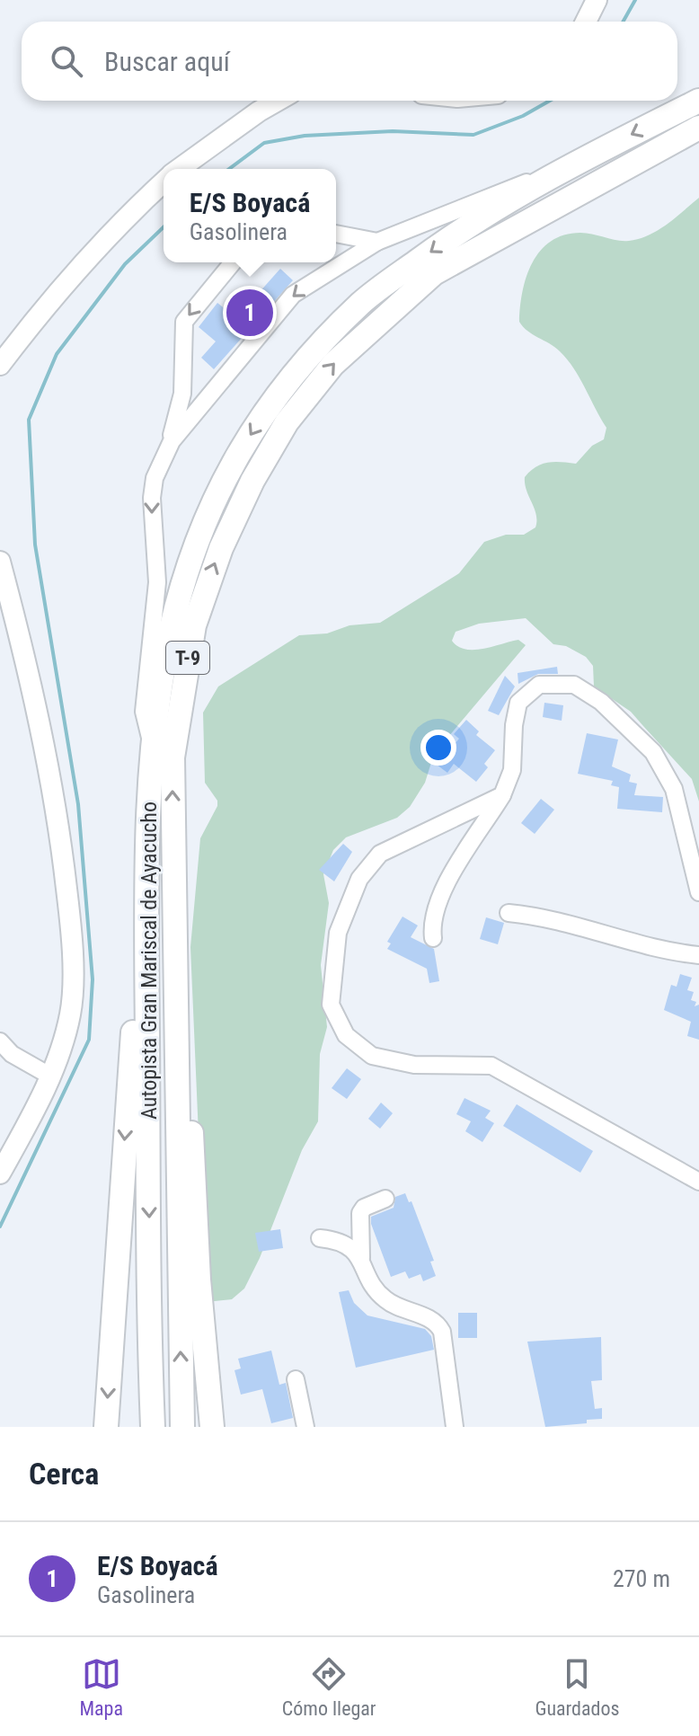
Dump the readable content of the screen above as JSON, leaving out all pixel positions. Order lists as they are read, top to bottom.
{
  "streets": {
    "highway": ["T-9", "Autopista Gran Mariscal de Ayacucho"]
  },
  "page": {
    "search": "Buscar aquí",
    "popup": ["E/S Boyacá", "Gasolinera"],
    "pins": "1",
    "heading": "Cerca",
    "list": [
      {
        "mark": "1",
        "name": "E/S Boyacá",
        "note": "Gasolinera",
        "value": "270 m"
      }
    ],
    "nav": ["Mapa", "Cómo llegar", "Guardados"]
  }
}
